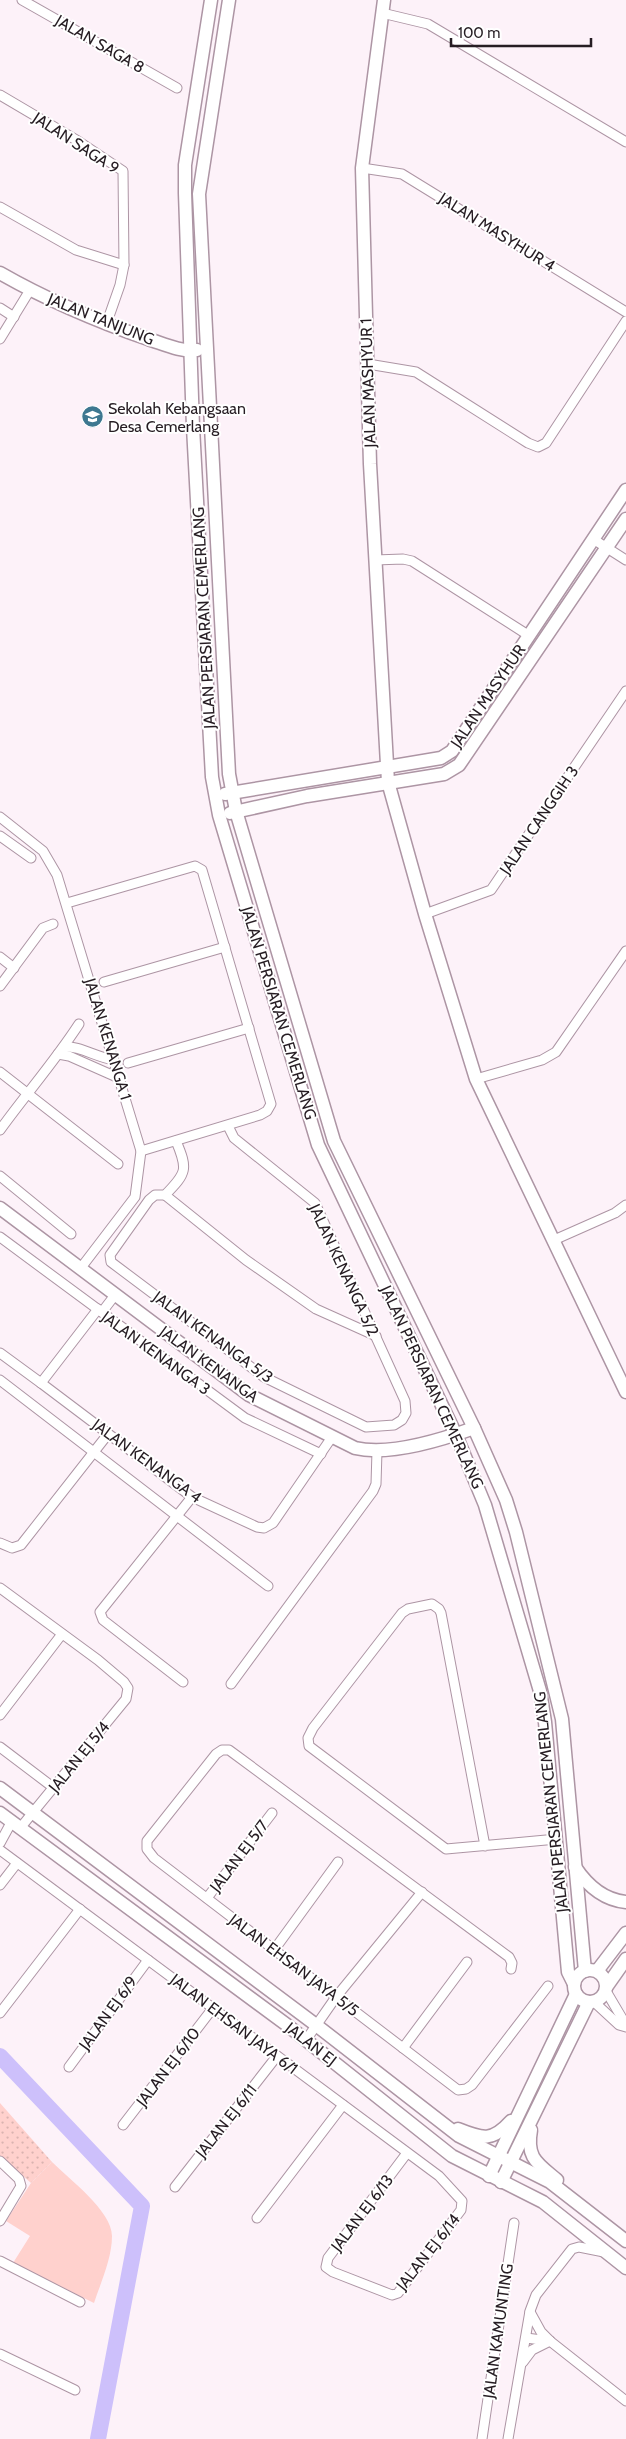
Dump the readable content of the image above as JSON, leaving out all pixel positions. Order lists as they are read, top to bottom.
{
  "streets": {
    "main road": [
      "JALAN TANJUNG",
      "JALAN MASHYUR 1",
      "JALAN PERSIARAN CEMERLANG",
      "JALAN MASYHUR",
      "JALAN KENANGA",
      "JALAN EJ"
    ],
    "street": [
      "JALAN SAGA 8",
      "JALAN SAGA 9",
      "JALAN MASYHUR 4",
      "JALAN CANGGIH 3",
      "JALAN KENANGA 1",
      "JALAN KENANGA 5/2",
      "JALAN KENANGA 5/3",
      "JALAN KENANGA 3",
      "JALAN KENANGA 4",
      "JALAN EJ 5/4",
      "JALAN EJ 5/7",
      "JALAN EHSAN JAYA 5/5",
      "JALAN EJ 6/9",
      "JALAN EHSAN JAYA 6/1",
      "JALAN EJ 6/10",
      "JALAN EJ 6/11",
      "JALAN EJ 6/13",
      "JALAN EJ 6/14",
      "JALAN KAMUNTING"
    ]
  },
  "crossings": [
    ["JALAN SAGA 9", "JALAN TANJUNG"],
    ["JALAN MASYHUR 4", "JALAN MASHYUR 1"],
    ["JALAN TANJUNG", "JALAN PERSIARAN CEMERLANG"],
    ["JALAN MASHYUR 1", "JALAN MASYHUR"],
    ["JALAN MASHYUR 1", "JALAN CANGGIH 3"],
    ["JALAN PERSIARAN CEMERLANG", "JALAN MASYHUR"],
    ["JALAN PERSIARAN CEMERLANG", "JALAN KENANGA"],
    ["JALAN KENANGA 1", "JALAN KENANGA"],
    ["JALAN KENANGA 5/2", "JALAN KENANGA 5/3"],
    ["JALAN KENANGA 3", "JALAN KENANGA 4"],
    ["JALAN KENANGA", "JALAN KENANGA 4"],
    ["JALAN EJ 5/4", "JALAN EJ"],
    ["JALAN EJ 5/7", "JALAN EHSAN JAYA 5/5"],
    ["JALAN EJ 6/9", "JALAN EHSAN JAYA 6/1"],
    ["JALAN EHSAN JAYA 6/1", "JALAN EJ 6/10"],
    ["JALAN EHSAN JAYA 6/1", "JALAN EJ 6/11"],
    ["JALAN EHSAN JAYA 6/1", "JALAN EJ 6/13"],
    ["JALAN EHSAN JAYA 6/1", "JALAN EJ 6/14"],
    ["JALAN EJ 6/13", "JALAN EJ 6/14"]
  ],
  "places": {
    "school or university": ["Sekolah Kebangsaan Desa Cemerlang"]
  },
  "scale_bar": "100 m"
}
